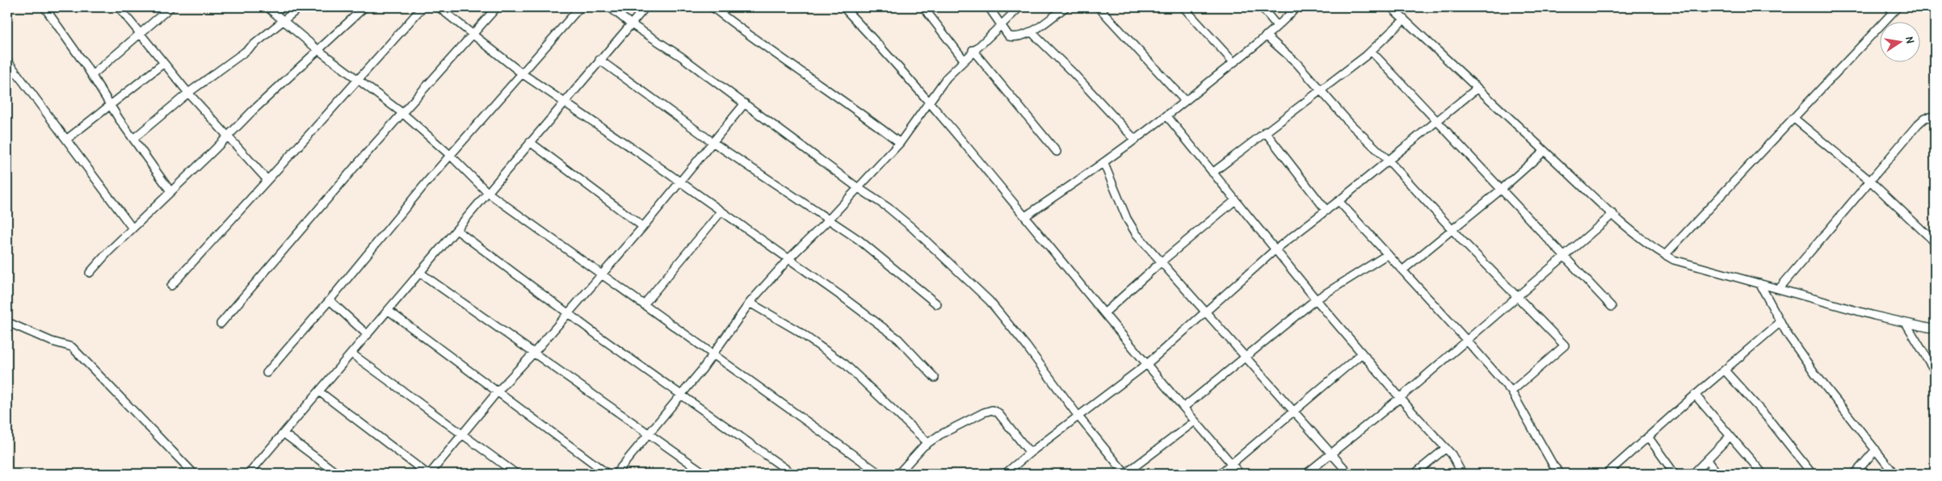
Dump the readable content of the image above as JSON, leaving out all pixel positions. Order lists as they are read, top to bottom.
{
  "north": "right"
}
